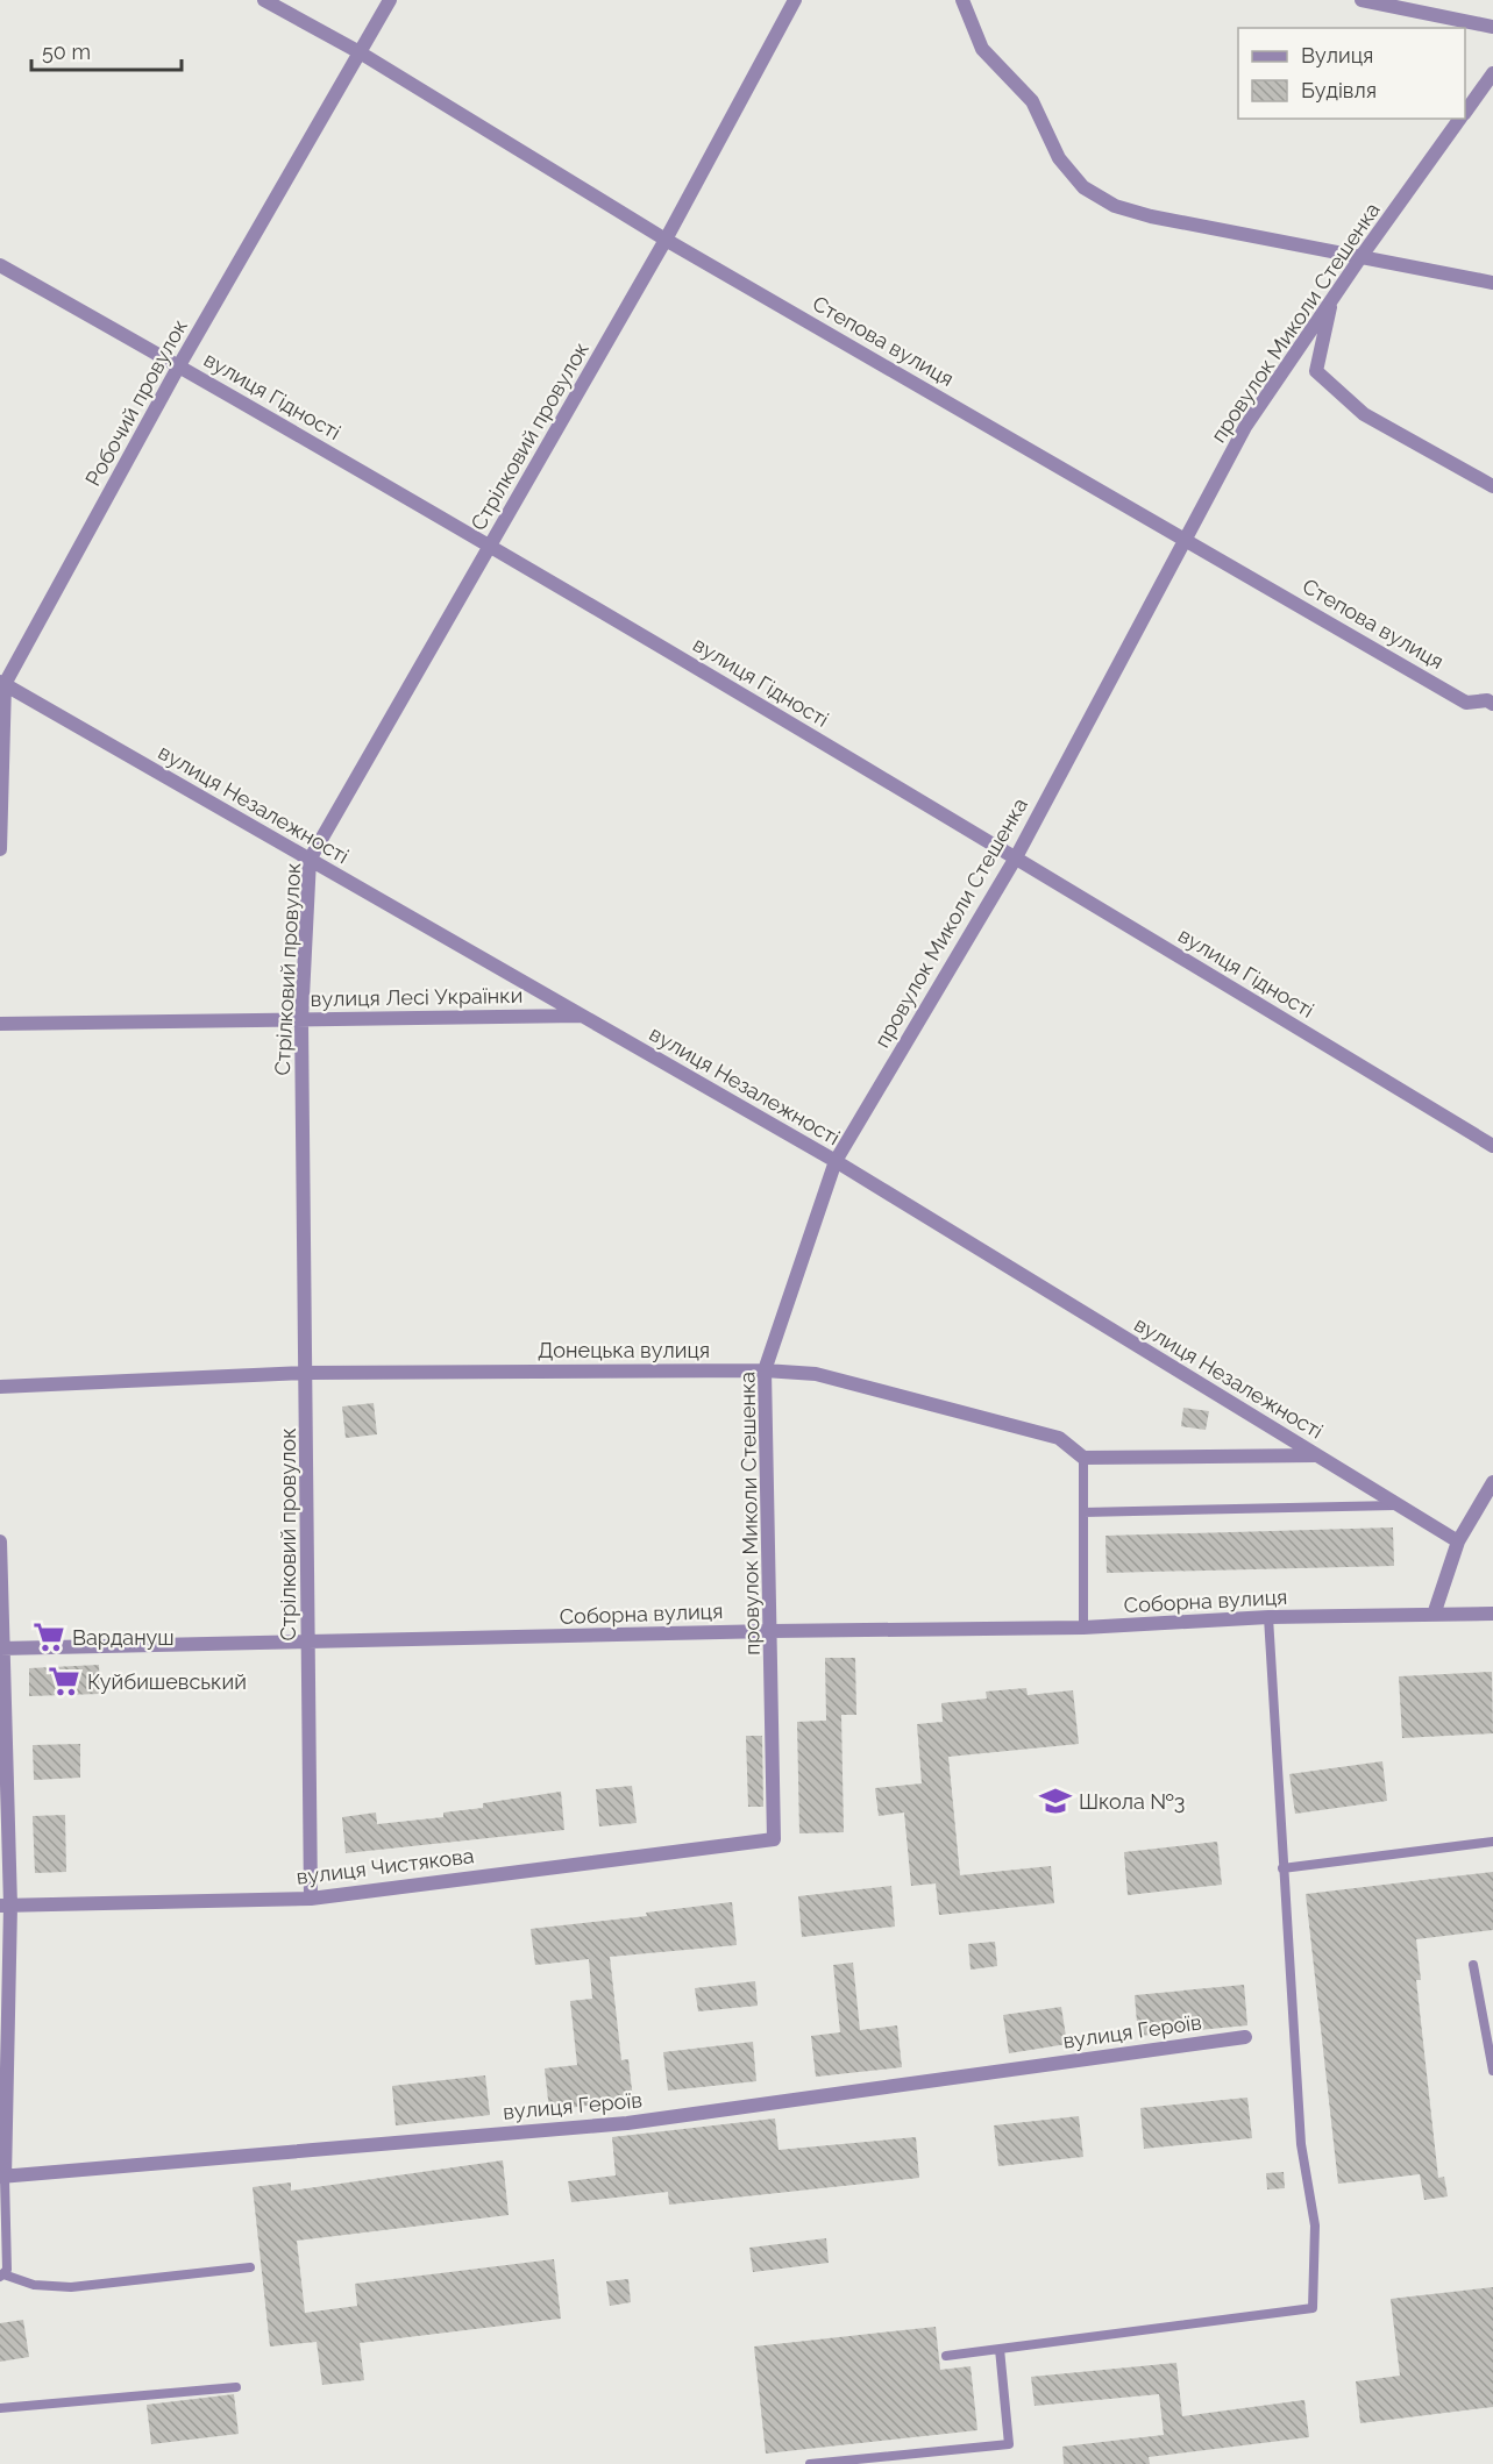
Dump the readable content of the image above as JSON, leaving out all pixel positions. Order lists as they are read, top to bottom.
{
  "streets": {
    "street": [
      "провулок Миколи Стешенка",
      "Степова вулиця",
      "вулиця Гідності",
      "Робочий провулок",
      "Стрілковий провулок",
      "вулиця Незалежності",
      "вулиця Лесі Українки",
      "Донецька вулиця",
      "Соборна вулиця",
      "вулиця Чистякова",
      "вулиця Героїв"
    ]
  },
  "crossings": [
    ["провулок Миколи Стешенка", "Степова вулиця"],
    ["провулок Миколи Стешенка", "вулиця Гідності"],
    ["провулок Миколи Стешенка", "вулиця Незалежності"],
    ["провулок Миколи Стешенка", "Донецька вулиця"],
    ["провулок Миколи Стешенка", "Соборна вулиця"],
    ["провулок Миколи Стешенка", "вулиця Чистякова"],
    ["Степова вулиця", "Робочий провулок"],
    ["Степова вулиця", "Стрілковий провулок"],
    ["вулиця Гідності", "Робочий провулок"],
    ["вулиця Гідності", "Стрілковий провулок"],
    ["Робочий провулок", "вулиця Незалежності"],
    ["Стрілковий провулок", "вулиця Незалежності"],
    ["Стрілковий провулок", "вулиця Лесі Українки"],
    ["Стрілковий провулок", "Донецька вулиця"],
    ["Стрілковий провулок", "Соборна вулиця"],
    ["Стрілковий провулок", "вулиця Чистякова"],
    ["вулиця Незалежності", "вулиця Лесі Українки"]
  ],
  "places": {
    "supermarket": ["Вардануш", "Куйбишевський"],
    "school or university": ["Школа №3"]
  },
  "legend": ["Вулиця", "Будівля"],
  "scale_bar": "50 m"
}
